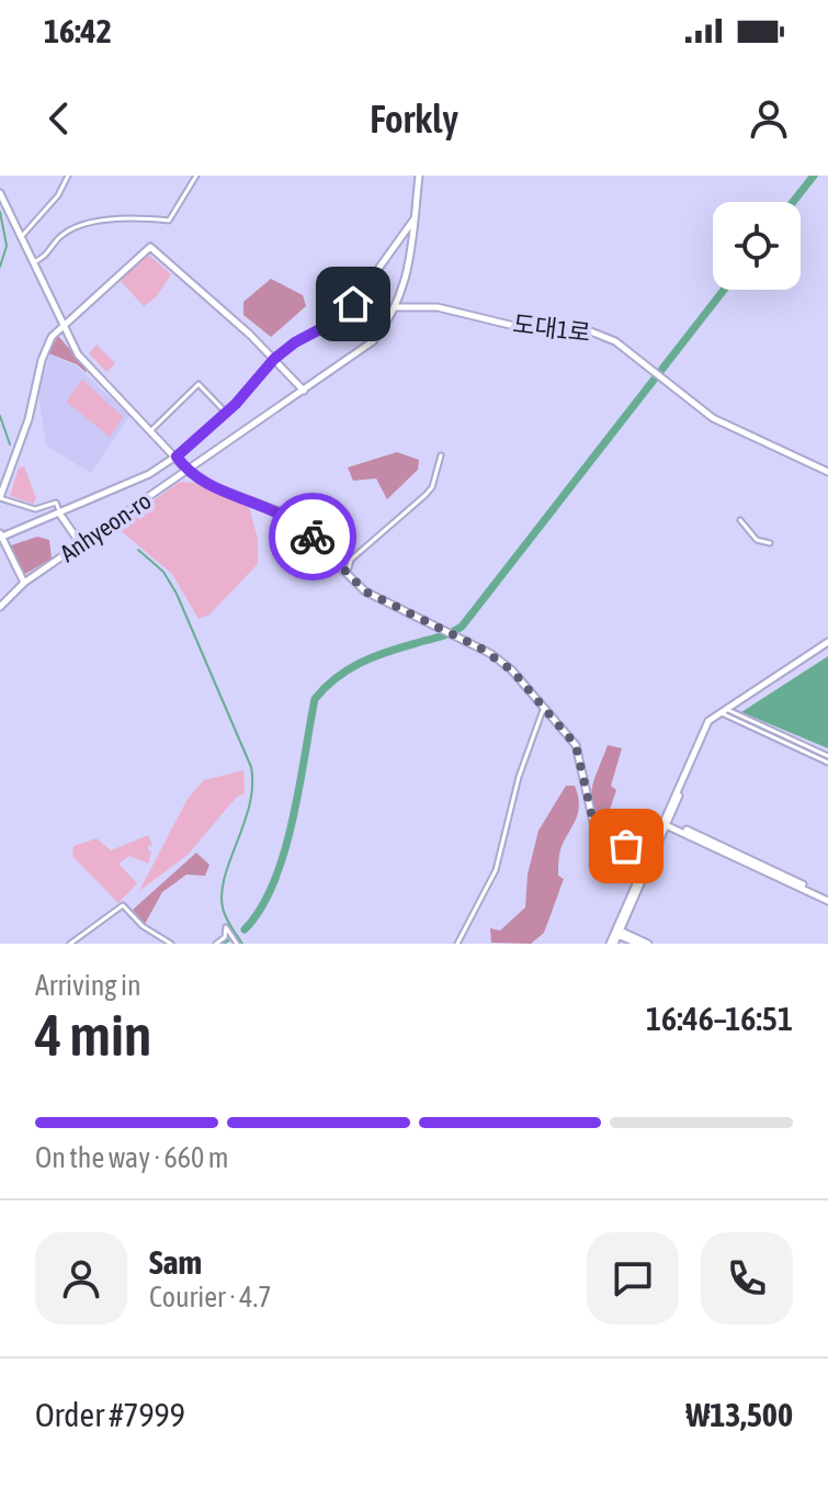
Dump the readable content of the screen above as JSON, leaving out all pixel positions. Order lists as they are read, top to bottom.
{
  "streets": {
    "street": ["도대1로", "Anhyeon-ro"]
  },
  "crossings": [
    ["도대1로", "Anhyeon-ro"]
  ],
  "page": {
    "status": "16:42",
    "header": "Forkly",
    "heading": ["4 min", "Arriving in", "16:46–16:51"],
    "panel": [
      "Sam",
      "Courier · 4.7",
      "Order #7999",
      "₩13,500"
    ],
    "bar": "On the way · 660 m"
  }
}
